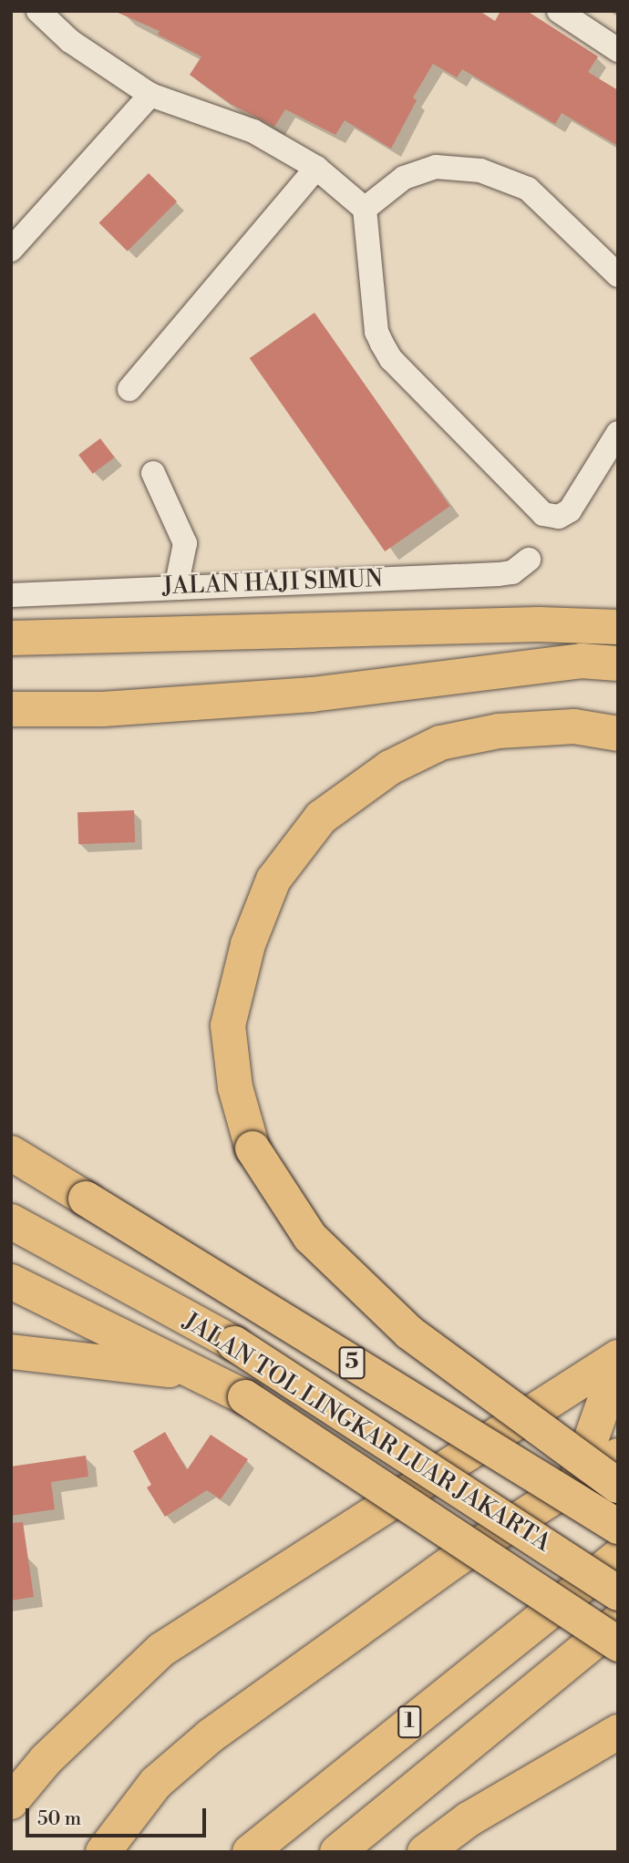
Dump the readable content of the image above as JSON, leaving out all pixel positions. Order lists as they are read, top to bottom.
{
  "streets": {
    "highway": ["5", "JALAN TOL LINGKAR LUAR JAKARTA", "1"],
    "street": ["JALAN HAJI SIMUN"]
  },
  "scale_bar": "50 m"
}
